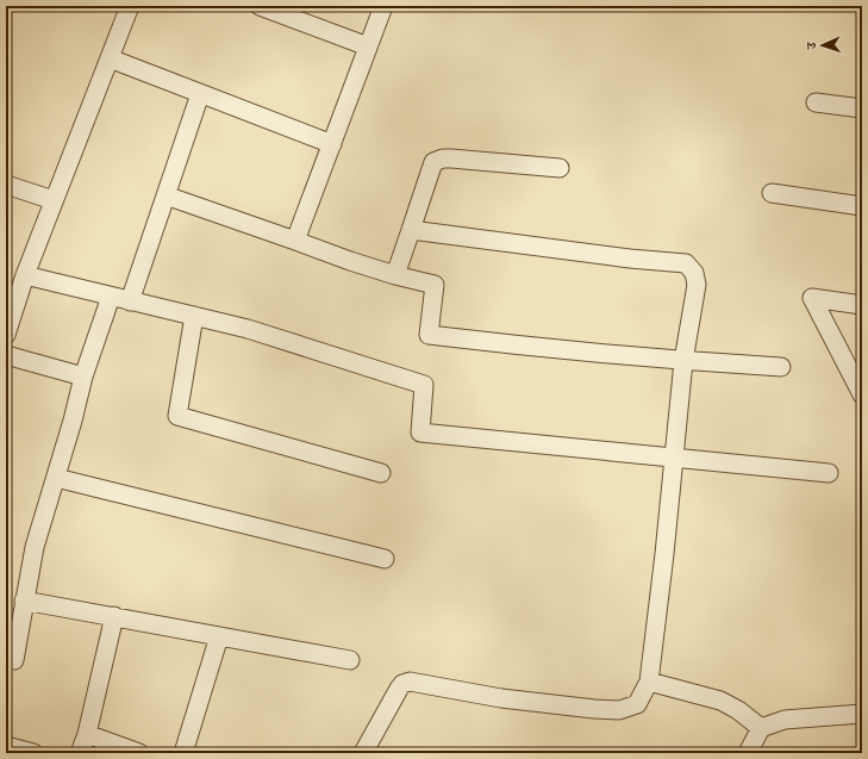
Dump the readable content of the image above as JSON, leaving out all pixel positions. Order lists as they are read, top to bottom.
{
  "north": "left"
}
